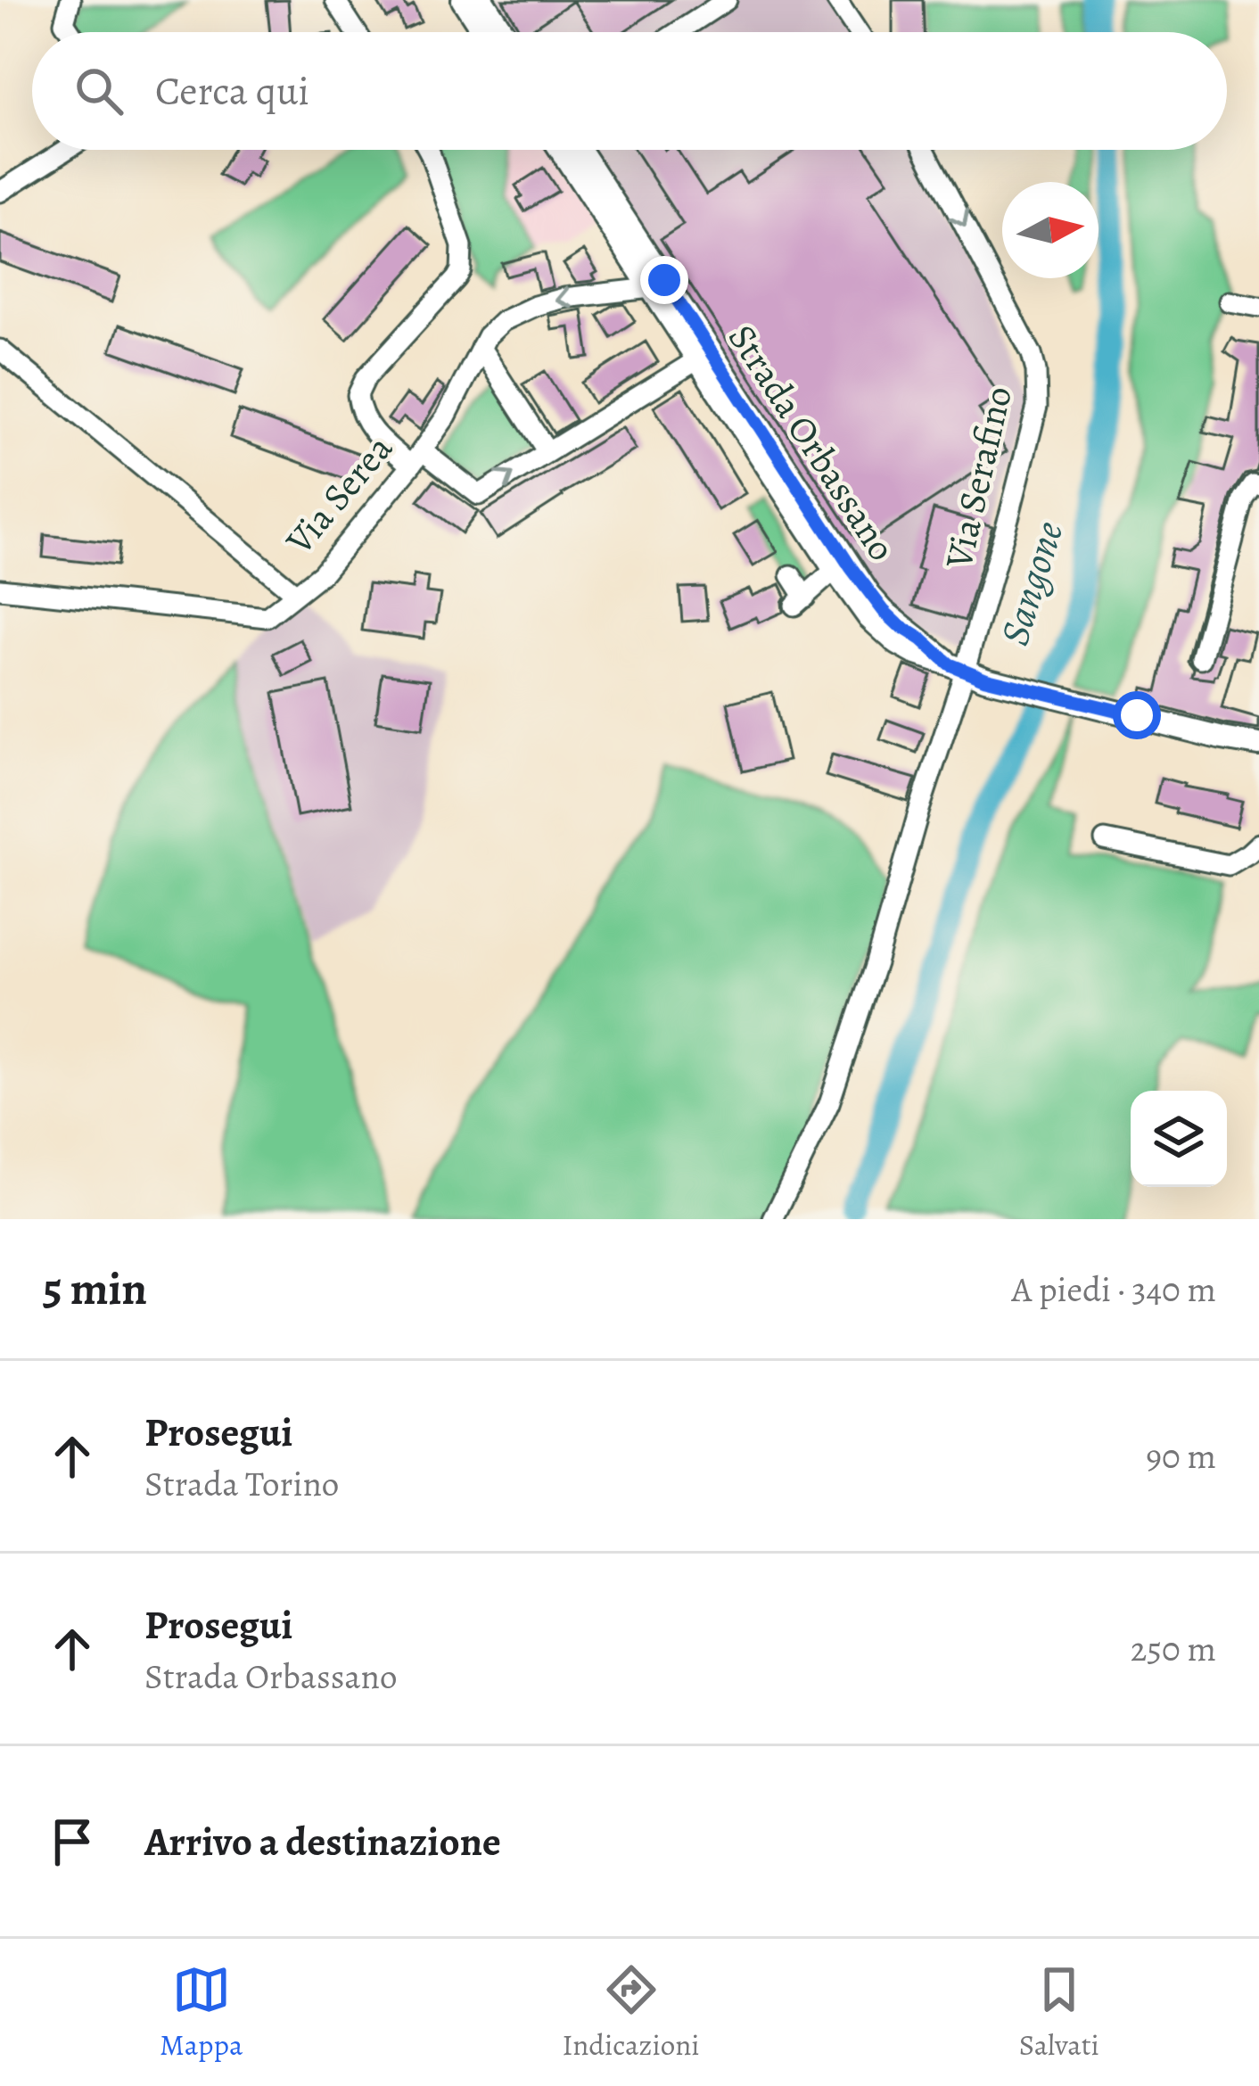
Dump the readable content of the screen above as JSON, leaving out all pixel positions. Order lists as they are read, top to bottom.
{
  "streets": {
    "main road": ["Strada Orbassano"],
    "street": ["Via Serafino", "Via Serea"]
  },
  "crossings": [
    ["Strada Orbassano", "Via Serafino"],
    ["Strada Orbassano", "Via Serea"]
  ],
  "one_way": ["Via Serafino"],
  "water": ["Sangone"],
  "north": "right",
  "page": {
    "search": "Cerca qui",
    "heading": ["5 min", "A piedi · 340 m"],
    "list": [
      ["Prosegui", "Strada Torino", "90 m"],
      ["Prosegui", "Strada Orbassano", "250 m"],
      "Arrivo a destinazione"
    ],
    "nav": ["Mappa", "Indicazioni", "Salvati"]
  }
}
